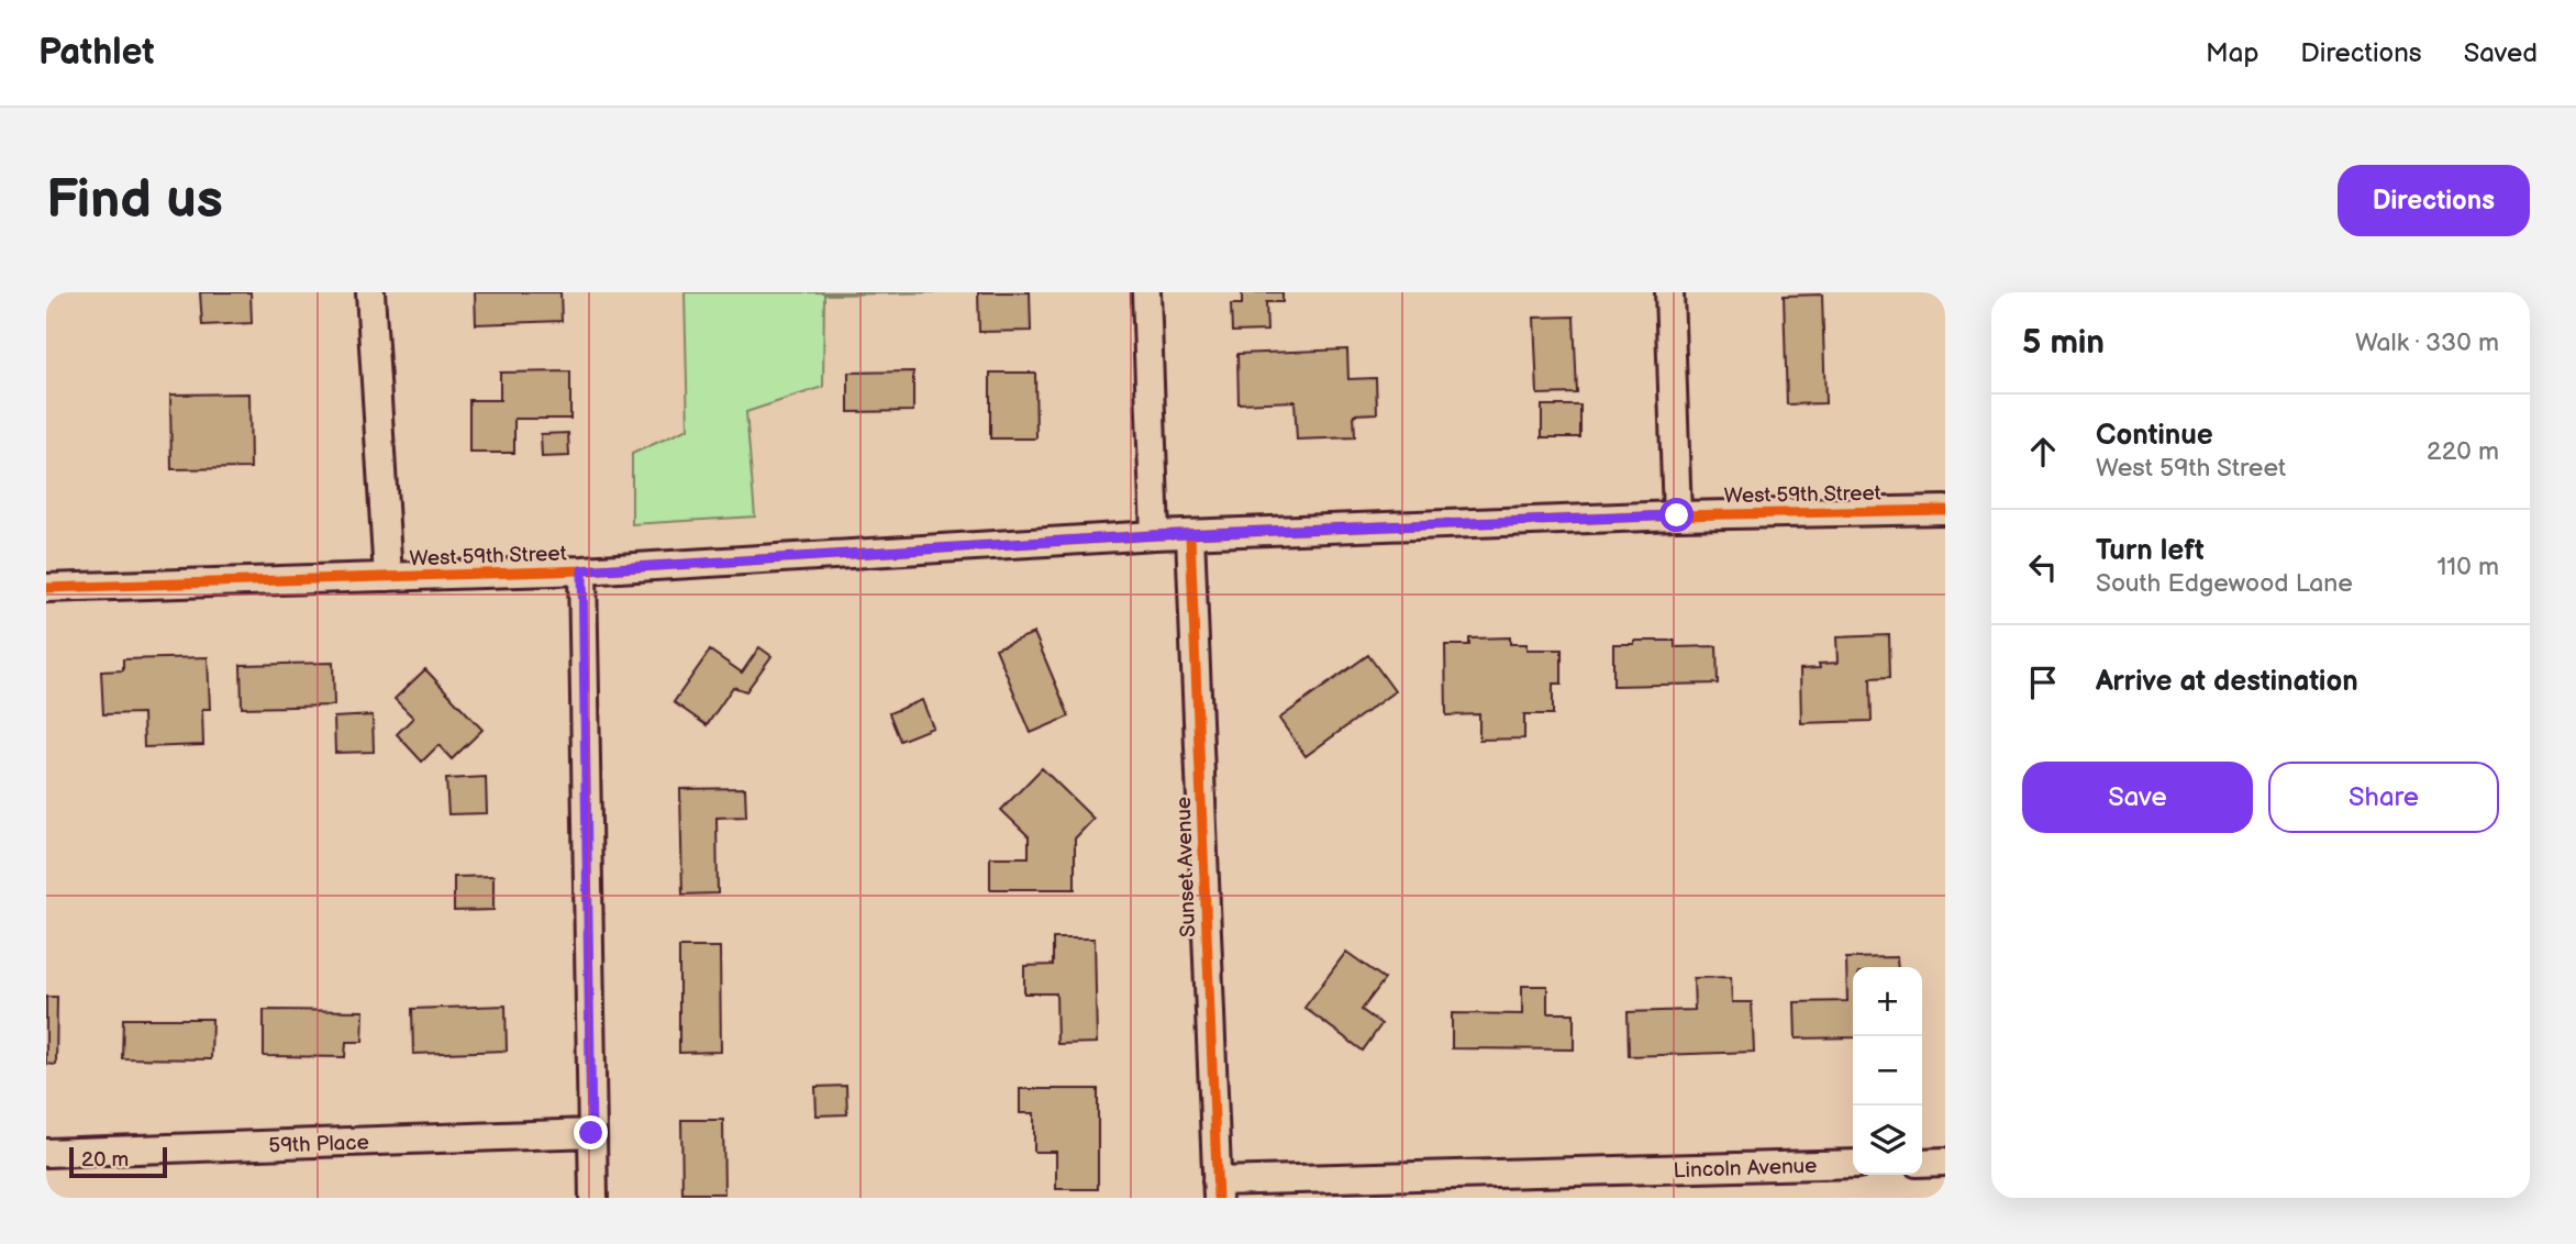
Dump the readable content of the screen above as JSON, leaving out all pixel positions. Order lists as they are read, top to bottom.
{
  "streets": {
    "street": [
      "West 59th Street",
      "Sunset Avenue",
      "59th Place",
      "Lincoln Avenue"
    ]
  },
  "crossings": [
    ["West 59th Street", "Sunset Avenue"],
    ["Sunset Avenue", "Lincoln Avenue"]
  ],
  "scale_bar": "20 m",
  "page": {
    "header": "Pathlet",
    "nav": ["Map", "Directions", "Saved"],
    "buttons": [
      "Directions",
      ["Save", "Share"]
    ],
    "title": "Find us",
    "heading": ["5 min", "Walk · 330 m"],
    "list": [
      ["Continue", "West 59th Street", "220 m"],
      ["Turn left", "South Edgewood Lane", "110 m"],
      "Arrive at destination"
    ],
    "map_buttons": ["+", "−"],
    "scale": "20 m"
  }
}
